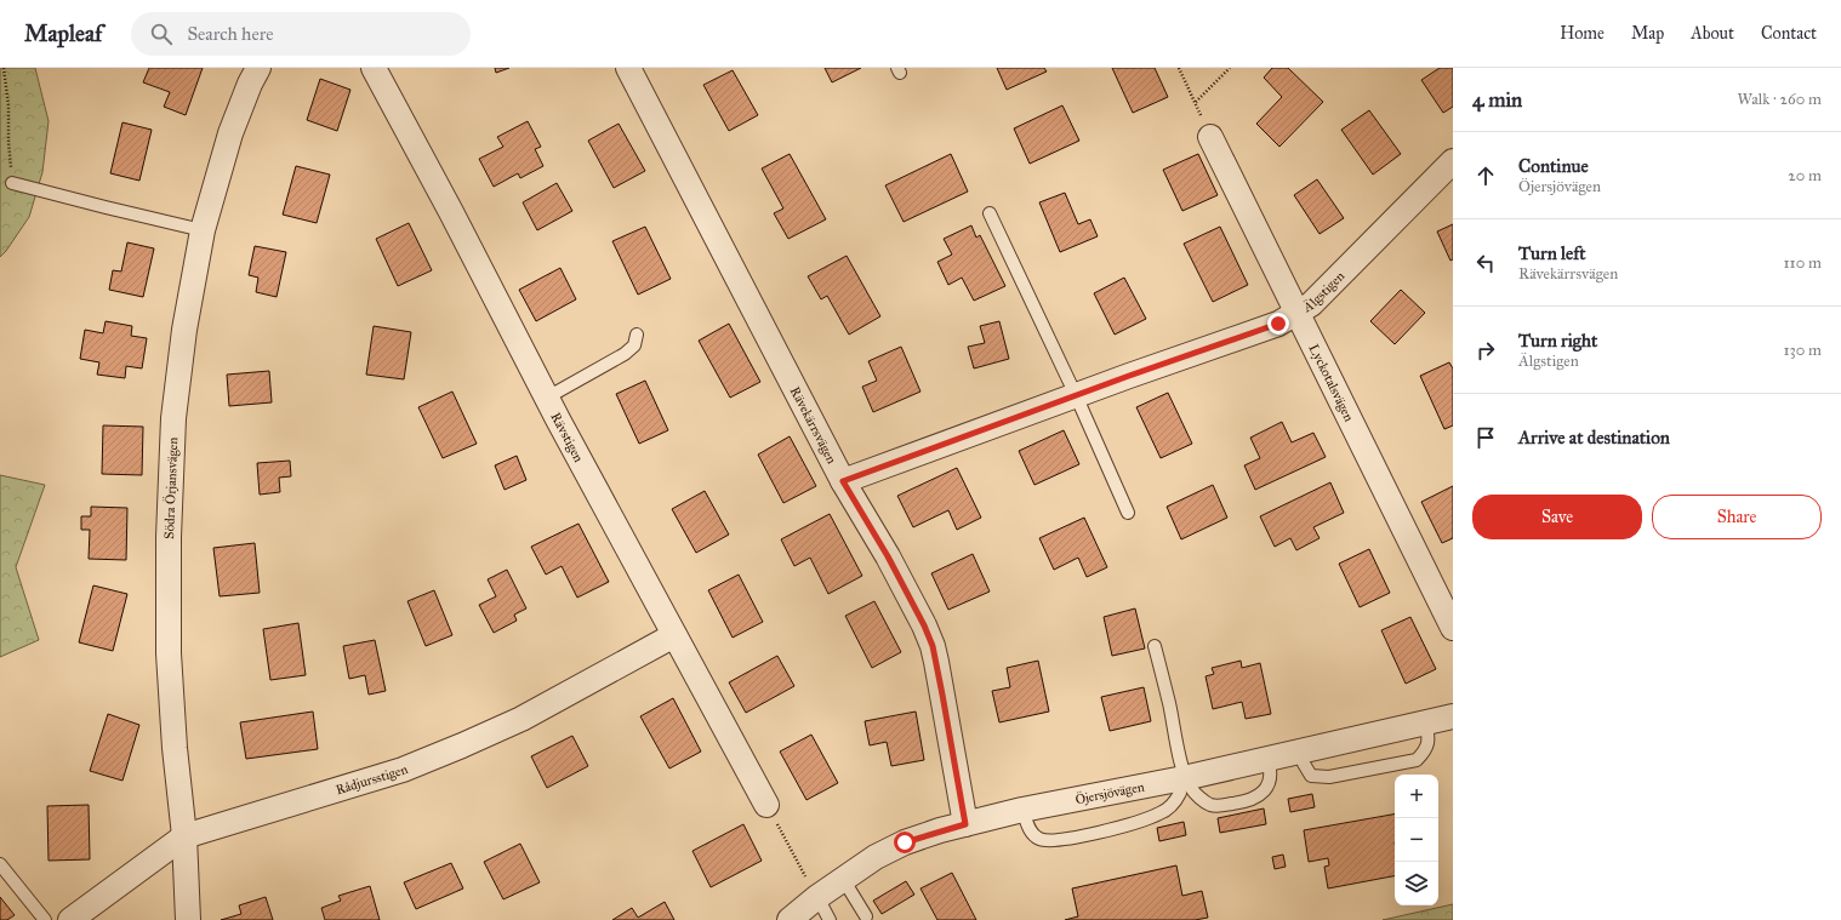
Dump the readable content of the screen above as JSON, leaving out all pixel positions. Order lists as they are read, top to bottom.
{
  "streets": {
    "street": [
      "Älgstigen",
      "Lyckotalsvägen",
      "Rävekärrsvägen",
      "Rävstigen",
      "Södra Örjansvägen",
      "Rådjursstigen",
      "Öjersjövägen"
    ]
  },
  "crossings": [
    ["Älgstigen", "Lyckotalsvägen"],
    ["Älgstigen", "Rävekärrsvägen"],
    ["Rävekärrsvägen", "Öjersjövägen"],
    ["Rävstigen", "Rådjursstigen"],
    ["Södra Örjansvägen", "Rådjursstigen"]
  ],
  "page": {
    "header": "Mapleaf",
    "search": "Search here",
    "nav": [
      "Home",
      "Map",
      "About",
      "Contact"
    ],
    "heading": ["4 min", "Walk · 260 m"],
    "list": [
      ["Continue", "Öjersjövägen", "20 m"],
      ["Turn left", "Rävekärrsvägen", "110 m"],
      ["Turn right", "Älgstigen", "130 m"],
      "Arrive at destination"
    ],
    "buttons": ["Save", "Share"],
    "map_buttons": ["+", "−"]
  }
}
